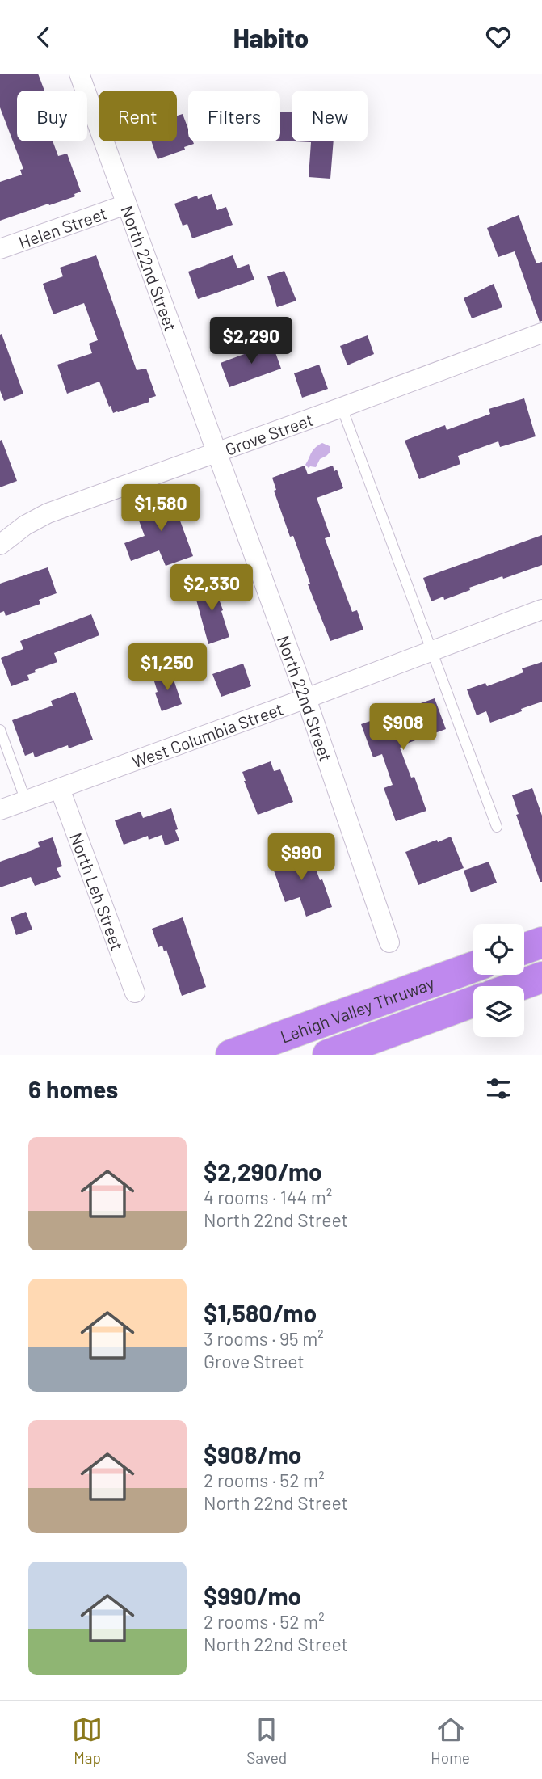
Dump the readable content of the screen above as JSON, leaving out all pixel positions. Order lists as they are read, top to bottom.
{
  "streets": {
    "highway": ["Lehigh Valley Thruway"],
    "street": [
      "Helen Street",
      "North 22nd Street",
      "Grove Street",
      "West Columbia Street",
      "North Leh Street"
    ]
  },
  "crossings": [
    ["Helen Street", "North 22nd Street"],
    ["North 22nd Street", "Grove Street"],
    ["North 22nd Street", "West Columbia Street"],
    ["West Columbia Street", "North Leh Street"]
  ],
  "page": {
    "header": "Habito",
    "chip": [
      "Buy",
      "Rent",
      "Filters",
      "New"
    ],
    "price": [
      "$2,290",
      "$1,580",
      "$2,330",
      "$1,250",
      "$908",
      "$990"
    ],
    "heading": "6 homes",
    "list": [
      {
        "name": "$2,290/mo",
        "note": "4 rooms · 144 m² · North 22nd Street"
      },
      {
        "name": "$1,580/mo",
        "note": "3 rooms · 95 m² · Grove Street"
      },
      {
        "name": "$908/mo",
        "note": "2 rooms · 52 m² · North 22nd Street"
      },
      {
        "name": "$990/mo",
        "note": "2 rooms · 52 m² · North 22nd Street"
      }
    ],
    "tabs": ["Map", "Saved", "Home"]
  }
}
